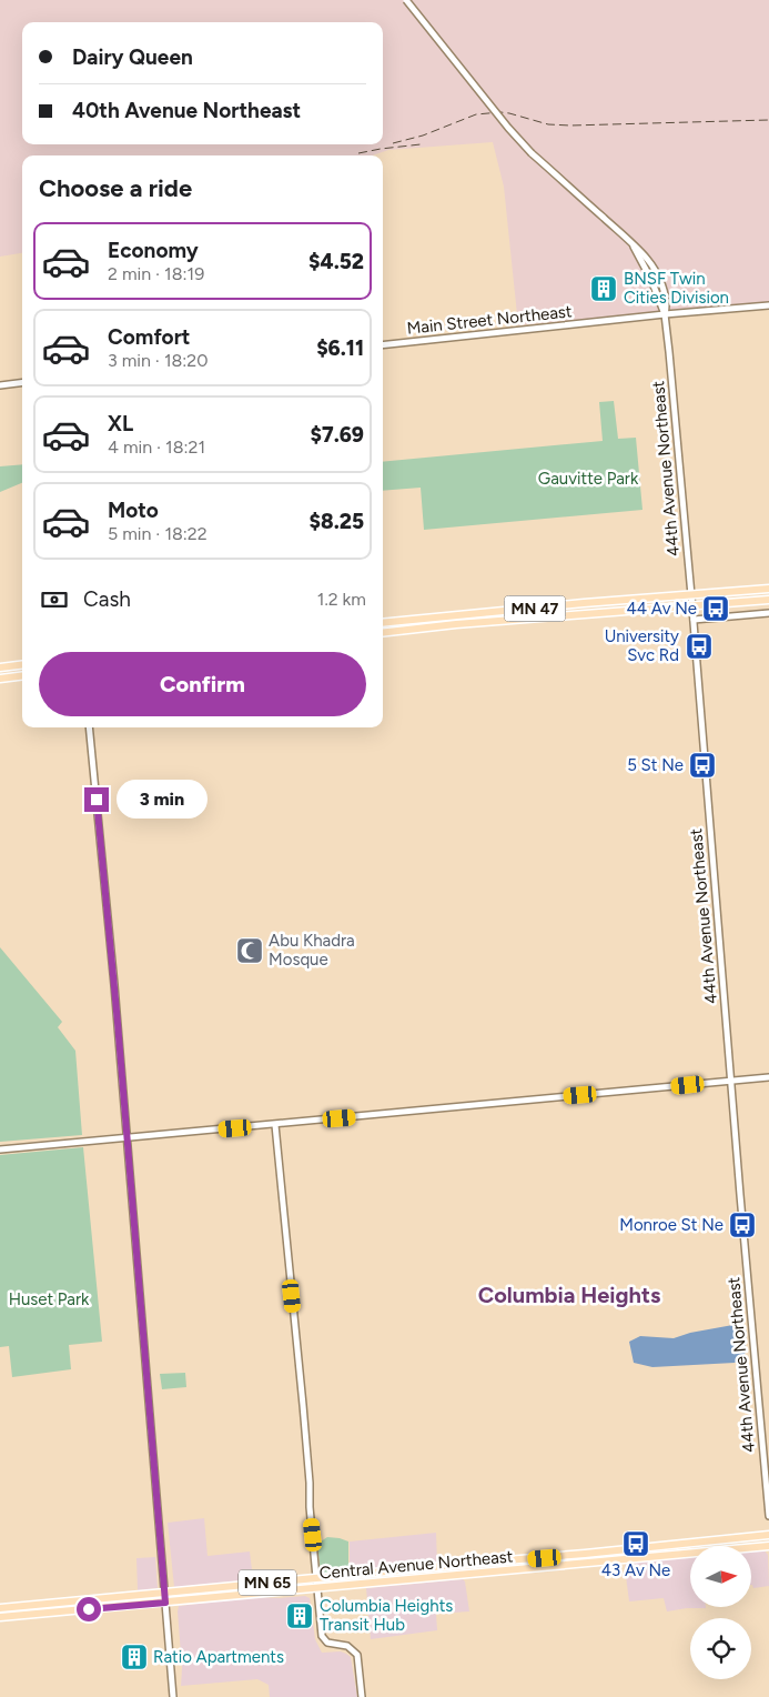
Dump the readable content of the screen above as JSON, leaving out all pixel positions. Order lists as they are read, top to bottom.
{
  "streets": {
    "main road": ["MN 47", "Central Avenue Northeast", "MN 65"],
    "street": ["Main Street Northeast", "44th Avenue Northeast"]
  },
  "crossings": [
    ["Main Street Northeast", "44th Avenue Northeast"],
    ["44th Avenue Northeast", "MN 47"]
  ],
  "districts": ["Columbia Heights"],
  "parks": ["Gauvitte Park", "Huset Park"],
  "places": {
    "building": ["BNSF Twin Cities Division", "Columbia Heights Transit Hub", "Ratio Apartments"],
    "bus stop": [
      "44 Av Ne",
      "University Svc Rd",
      "5 St Ne",
      "Monroe St Ne",
      "43 Av Ne"
    ],
    "mosque": ["Abu Khadra Mosque"]
  },
  "north": "right",
  "page": {
    "banner": ["Dairy Queen", "40th Avenue Northeast"],
    "heading": "Choose a ride",
    "list": [
      {
        "name": "Economy",
        "note": "2 min · 18:19",
        "value": "$4.52"
      },
      {
        "name": "Comfort",
        "note": "3 min · 18:20",
        "value": "$6.11"
      },
      {
        "name": "XL",
        "note": "4 min · 18:21",
        "value": "$7.69"
      },
      {
        "name": "Moto",
        "note": "5 min · 18:22",
        "value": "$8.25"
      }
    ],
    "pay": ["Cash", "1.2 km"],
    "buttons": "Confirm",
    "bubble": "3 min"
  }
}
